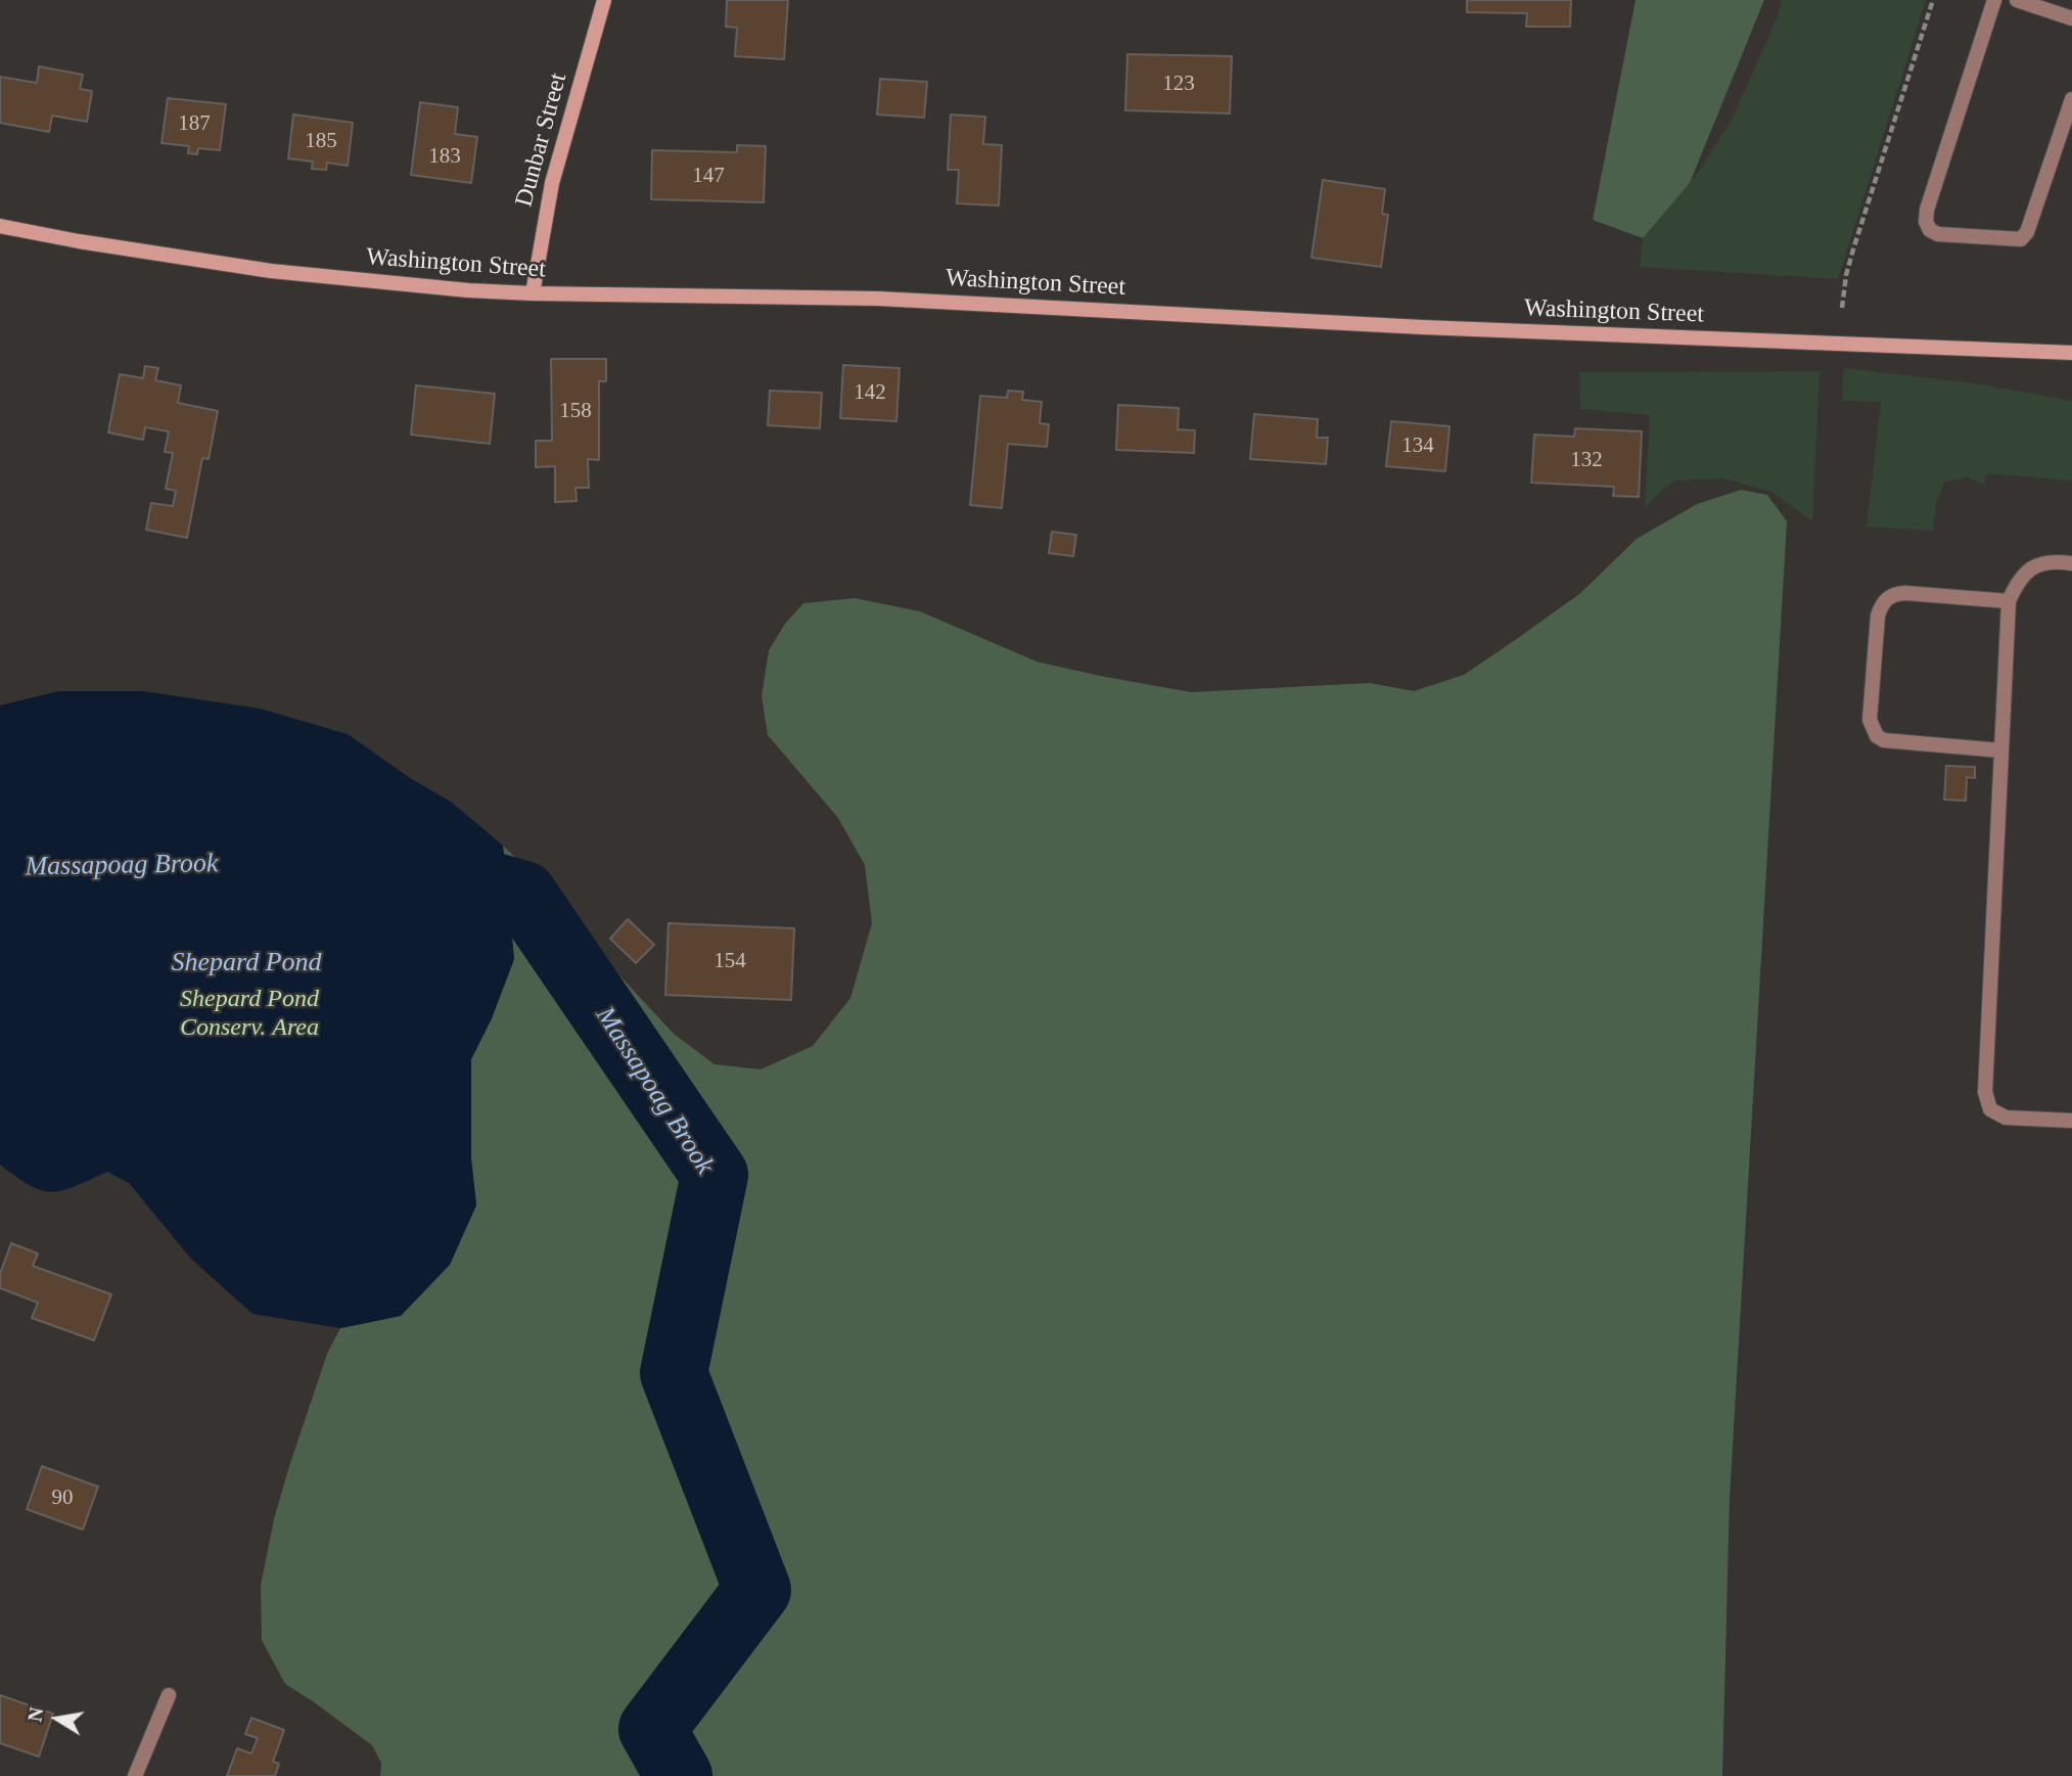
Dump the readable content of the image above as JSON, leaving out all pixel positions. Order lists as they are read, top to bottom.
{
  "streets": {
    "main road": ["Dunbar Street", "Washington Street"]
  },
  "crossings": [
    ["Dunbar Street", "Washington Street"]
  ],
  "water": ["Massapoag Brook", "Shepard Pond"],
  "parks": ["Shepard Pond Conserv. Area"],
  "house_numbers": [
    "123",
    "187",
    "185",
    "183",
    "147",
    "142",
    "158",
    "134",
    "132",
    "154",
    "90"
  ],
  "north": "left"
}
